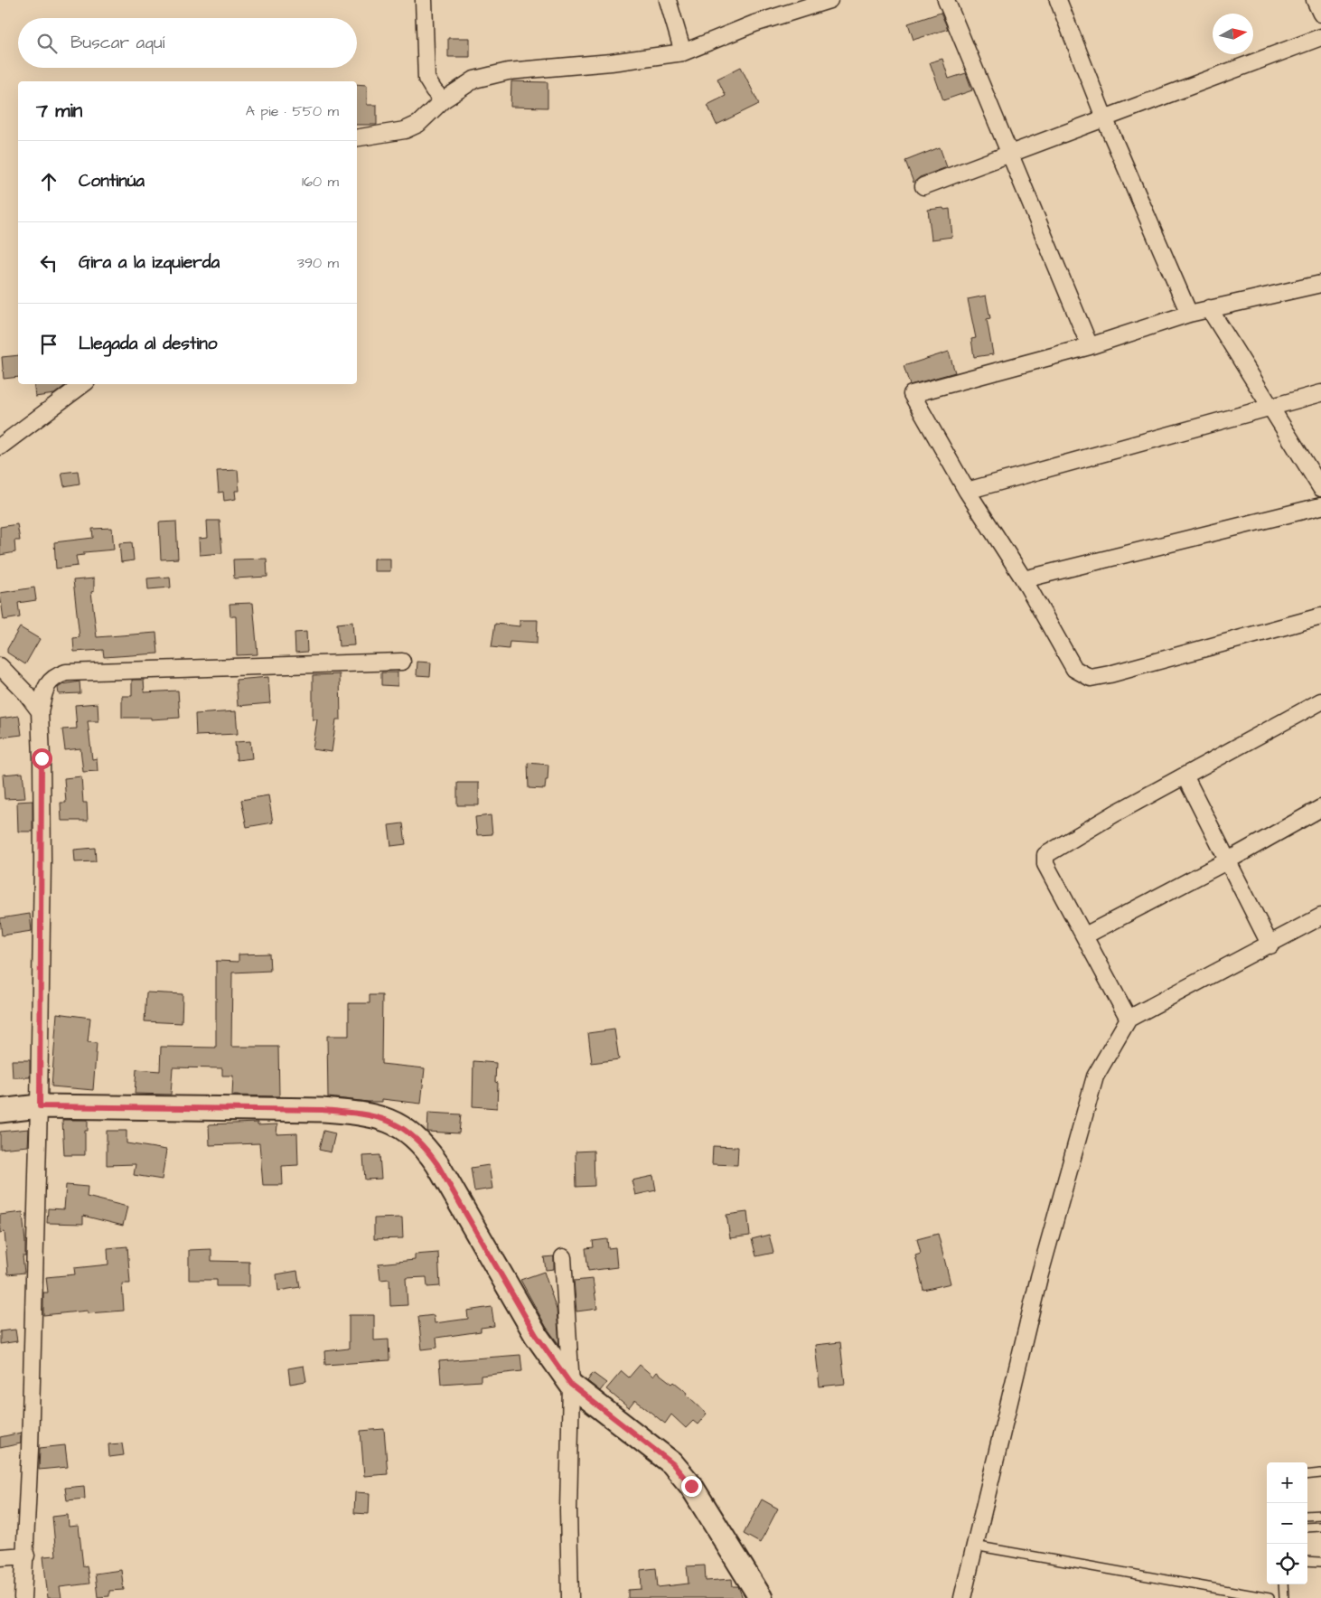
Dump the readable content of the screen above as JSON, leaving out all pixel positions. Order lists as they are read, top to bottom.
{
  "north": "right",
  "page": {
    "search": "Buscar aquí",
    "heading": ["7 min", "A pie · 550 m"],
    "list": [
      ["Continúa", "160 m"],
      ["Gira a la izquierda", "390 m"],
      "Llegada al destino"
    ],
    "map_buttons": ["+", "−"]
  }
}
